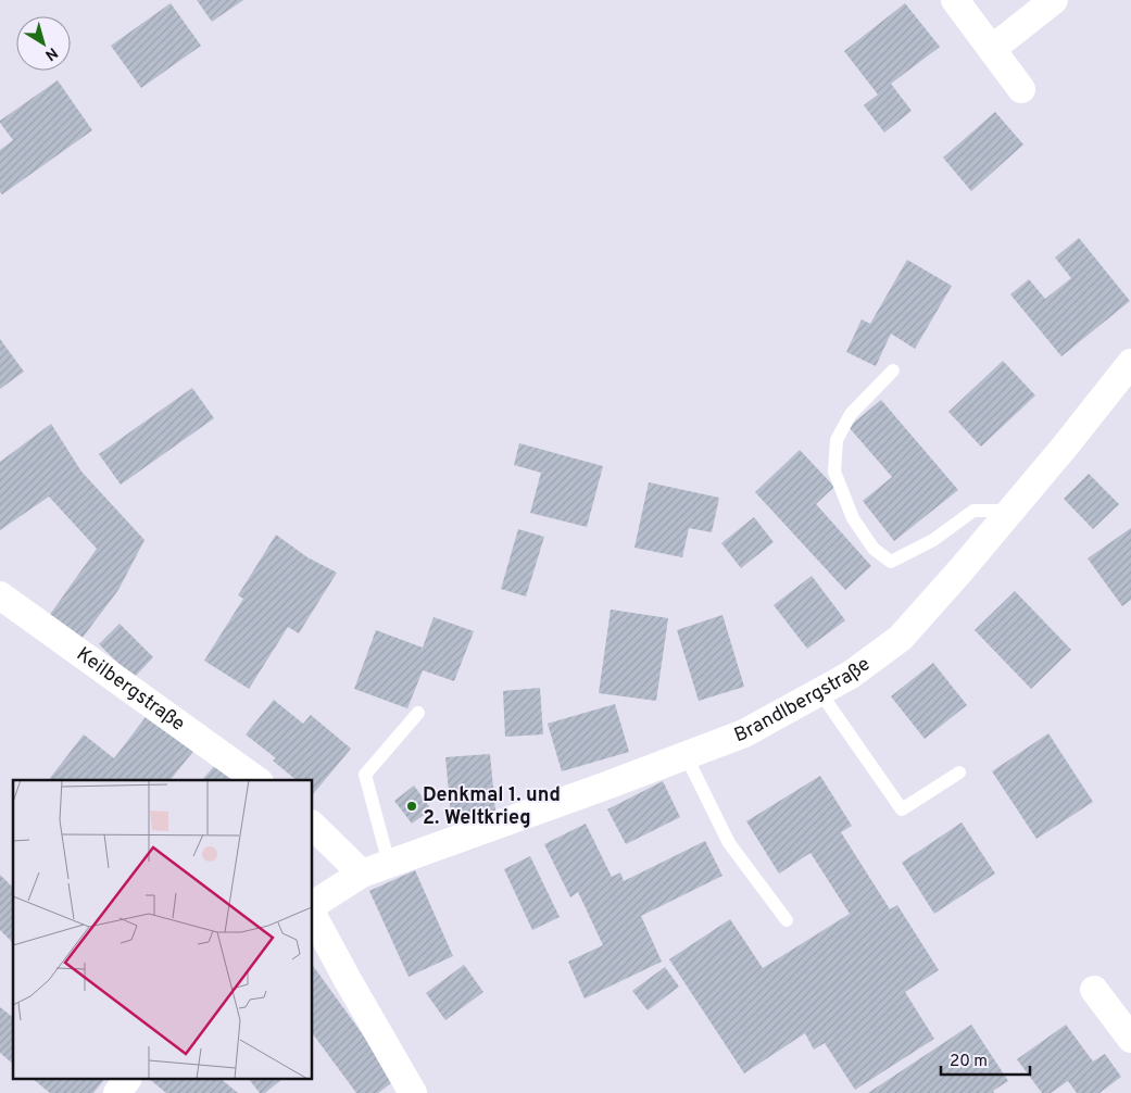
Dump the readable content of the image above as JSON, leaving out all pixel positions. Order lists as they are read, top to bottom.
{
  "streets": {
    "street": ["Keilbergstraße", "Brandlbergstraße"]
  },
  "places": ["Denkmal 1. und 2. Weltkrieg"],
  "scale_bar": "20 m",
  "north": "bottom right"
}
